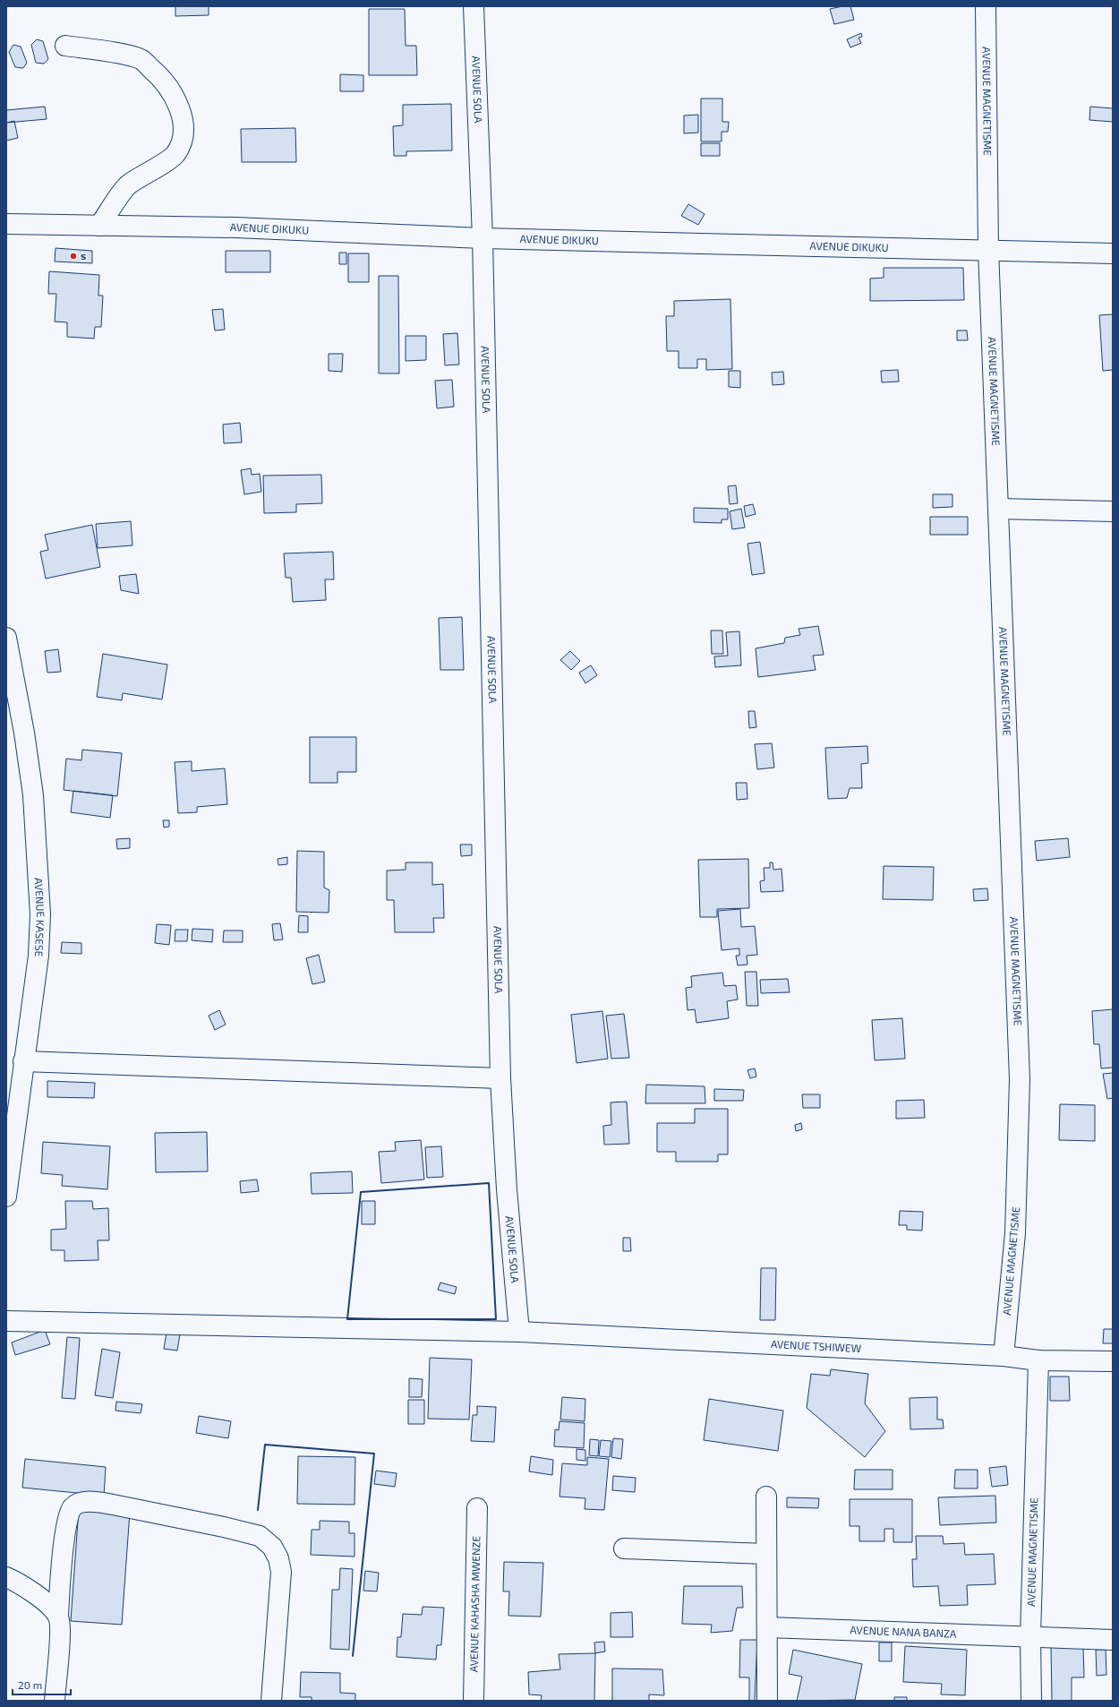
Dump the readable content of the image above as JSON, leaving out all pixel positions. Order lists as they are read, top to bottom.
{
  "streets": {
    "street": [
      "AVENUE SOLA",
      "AVENUE MAGNETISME",
      "AVENUE DIKUKU",
      "AVENUE KASESE",
      "AVENUE TSHIWEW",
      "AVENUE KAHASHA MWENZE",
      "AVENUE NANA BANZA"
    ]
  },
  "crossings": [
    ["AVENUE SOLA", "AVENUE DIKUKU"],
    ["AVENUE SOLA", "AVENUE TSHIWEW"],
    ["AVENUE MAGNETISME", "AVENUE DIKUKU"],
    ["AVENUE MAGNETISME", "AVENUE TSHIWEW"],
    ["AVENUE MAGNETISME", "AVENUE NANA BANZA"]
  ],
  "places": ["s"],
  "scale_bar": "20 m"
}
